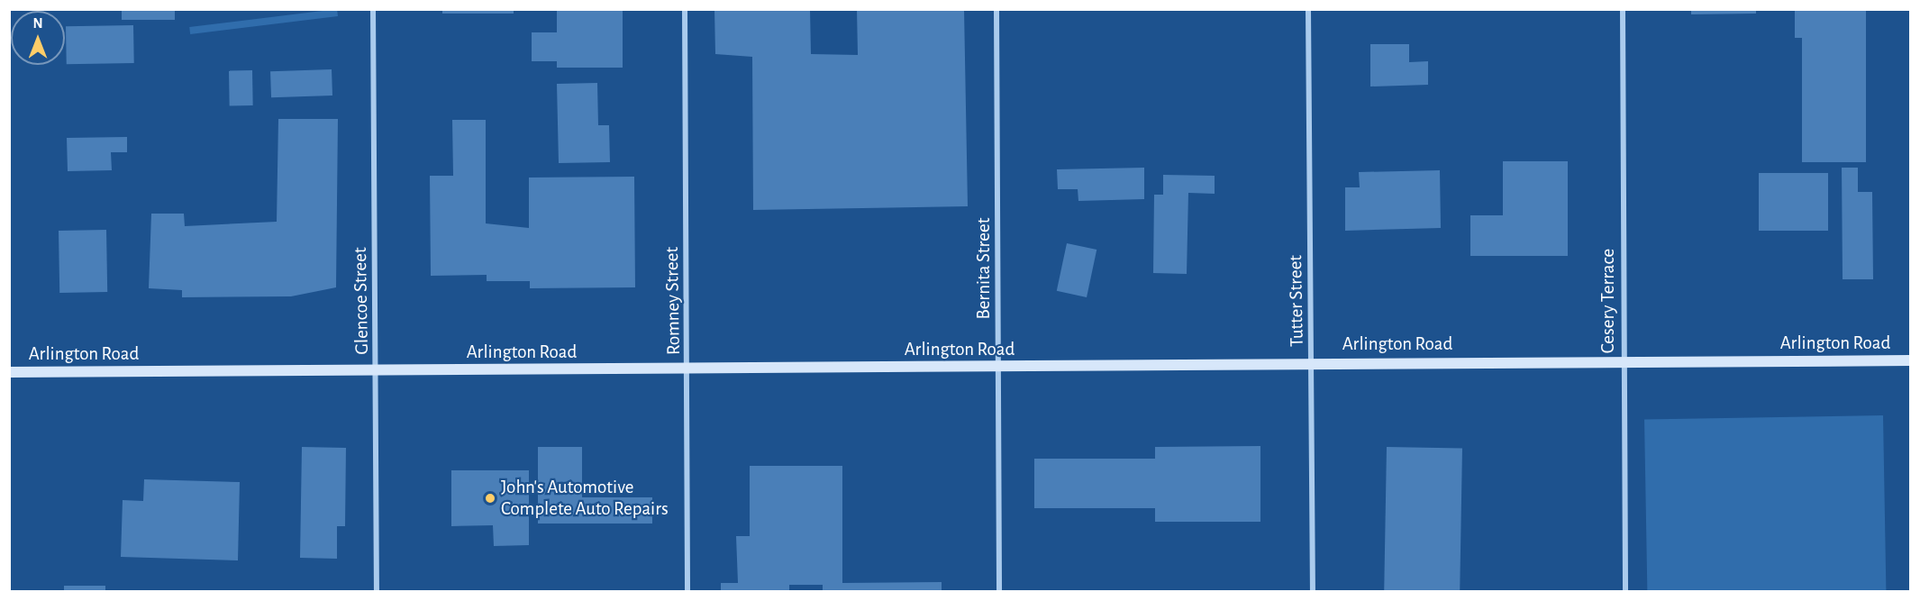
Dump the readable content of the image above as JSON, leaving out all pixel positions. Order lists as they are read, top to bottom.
{
  "streets": {
    "main road": ["Arlington Road"],
    "street": [
      "Bernita Street",
      "Glencoe Street",
      "Romney Street",
      "Tutter Street",
      "Cesery Terrace"
    ]
  },
  "crossings": [
    ["Bernita Street", "Arlington Road"],
    ["Glencoe Street", "Arlington Road"],
    ["Romney Street", "Arlington Road"],
    ["Tutter Street", "Arlington Road"],
    ["Cesery Terrace", "Arlington Road"]
  ],
  "places": ["John's Automotive Complete Auto Repairs"],
  "north": "top"
}
